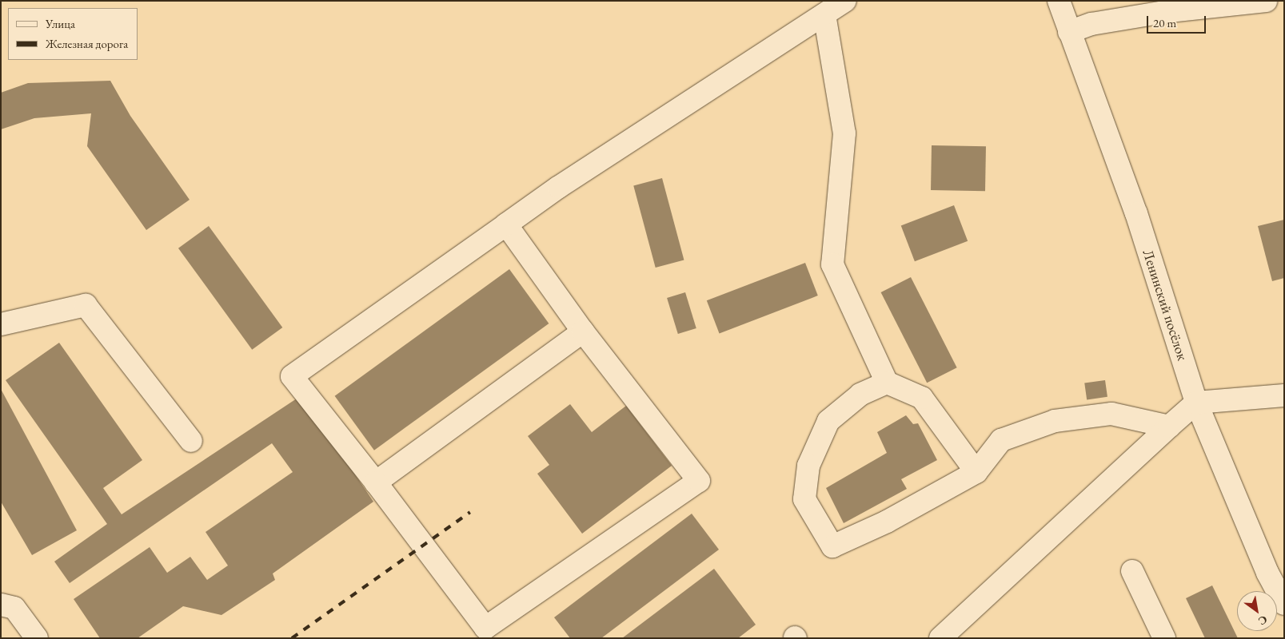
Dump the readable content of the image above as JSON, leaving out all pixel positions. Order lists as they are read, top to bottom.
{
  "streets": {
    "street": ["Ленинский посёлок"]
  },
  "legend": ["Улица", "Железная дорога"],
  "scale_bar": "20 m",
  "north": "bottom right"
}
